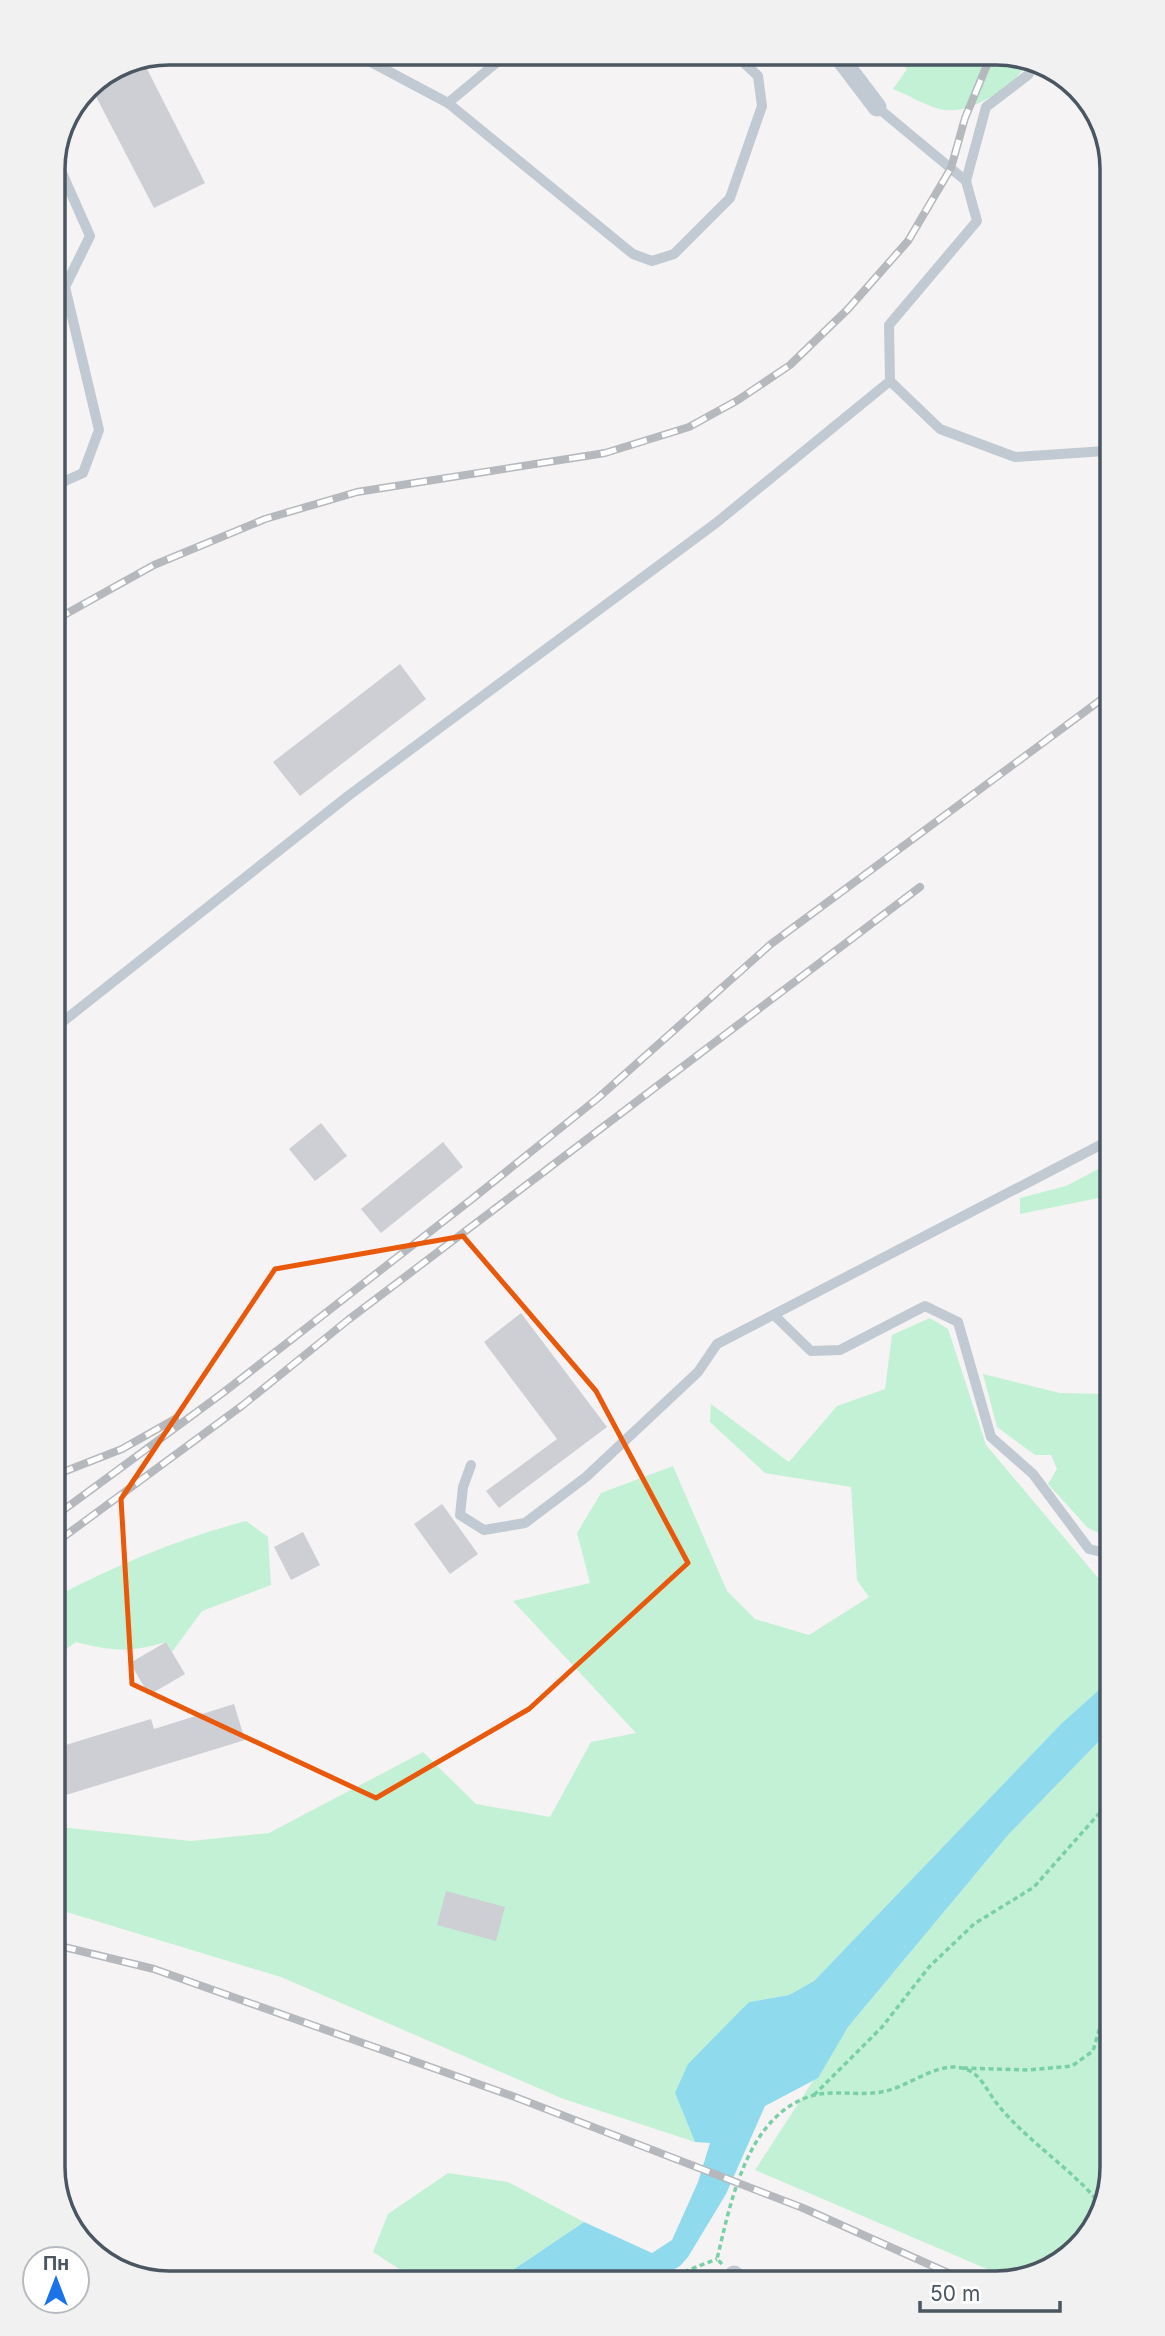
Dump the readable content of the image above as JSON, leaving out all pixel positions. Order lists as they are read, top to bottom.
{
  "scale_bar": "50 m",
  "north": "top"
}
